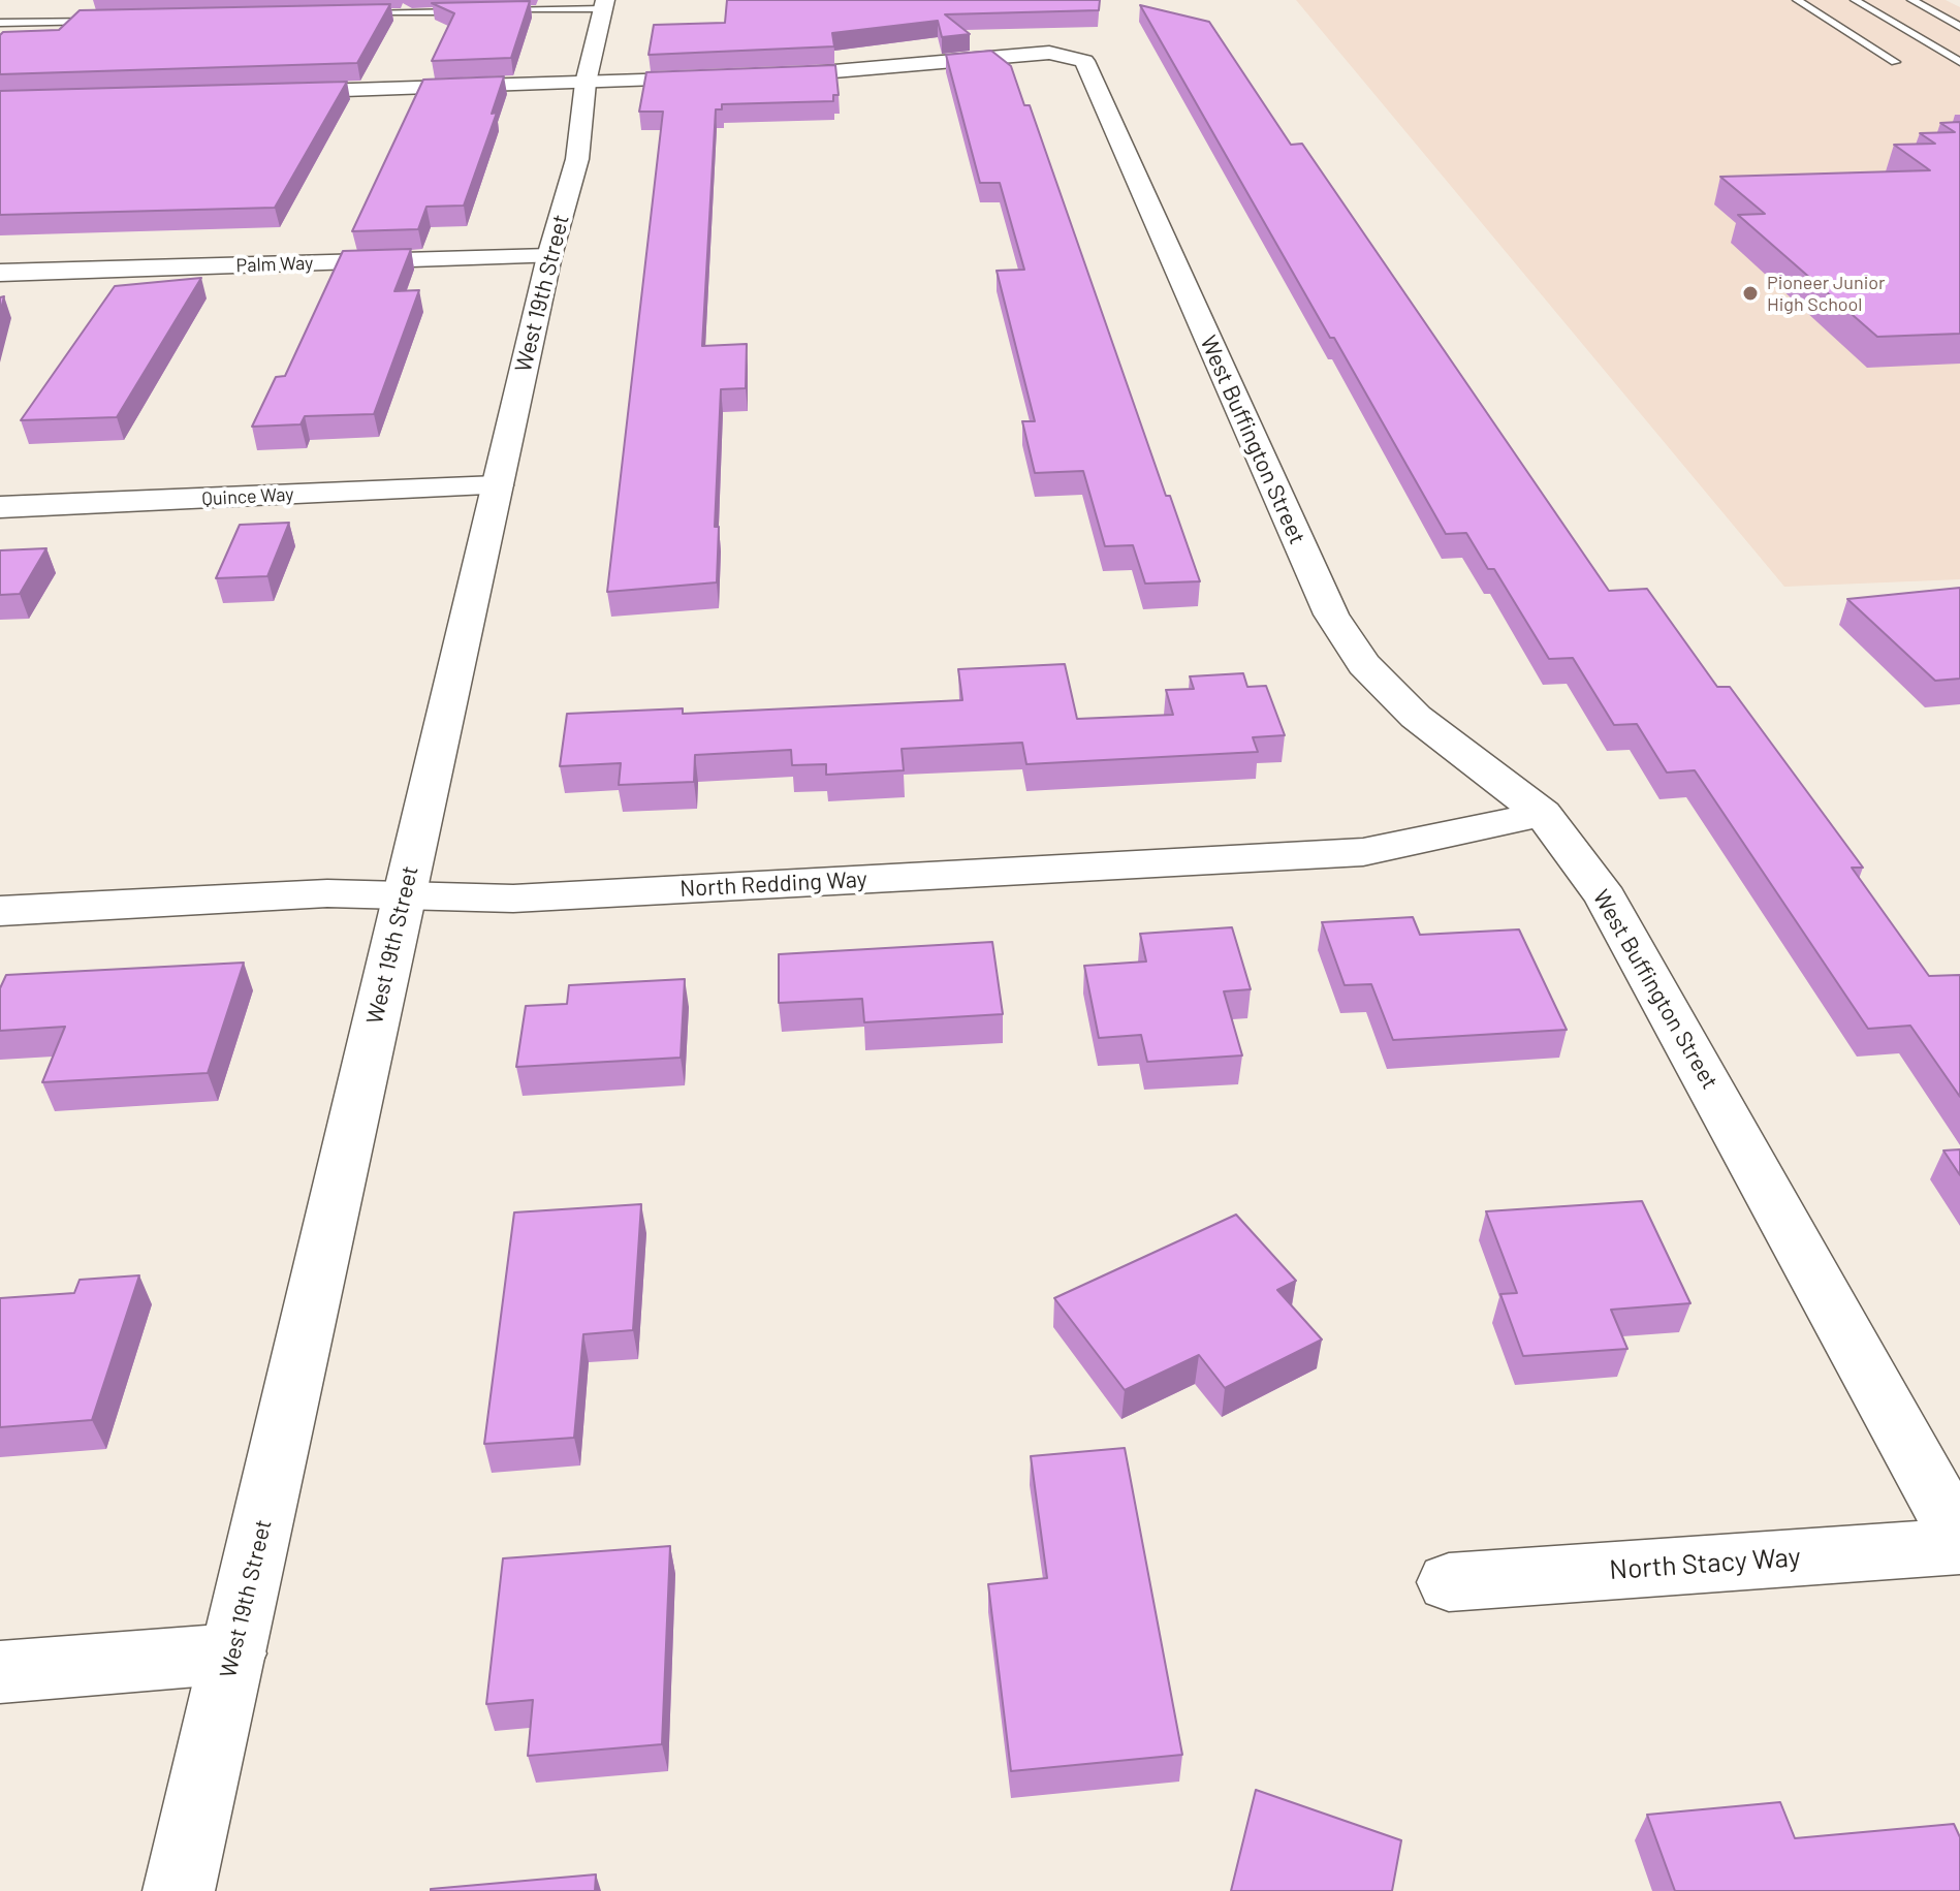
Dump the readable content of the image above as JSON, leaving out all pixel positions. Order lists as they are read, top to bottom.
{
  "streets": {
    "street": [
      "Palm Way",
      "West 19th Street",
      "West Buffington Street",
      "Quince Way",
      "North Redding Way",
      "North Stacy Way"
    ]
  },
  "crossings": [
    ["Palm Way", "West 19th Street"],
    ["West 19th Street", "Quince Way"],
    ["West 19th Street", "North Redding Way"],
    ["West Buffington Street", "North Redding Way"]
  ],
  "places": ["Pioneer Junior High School"]
}
